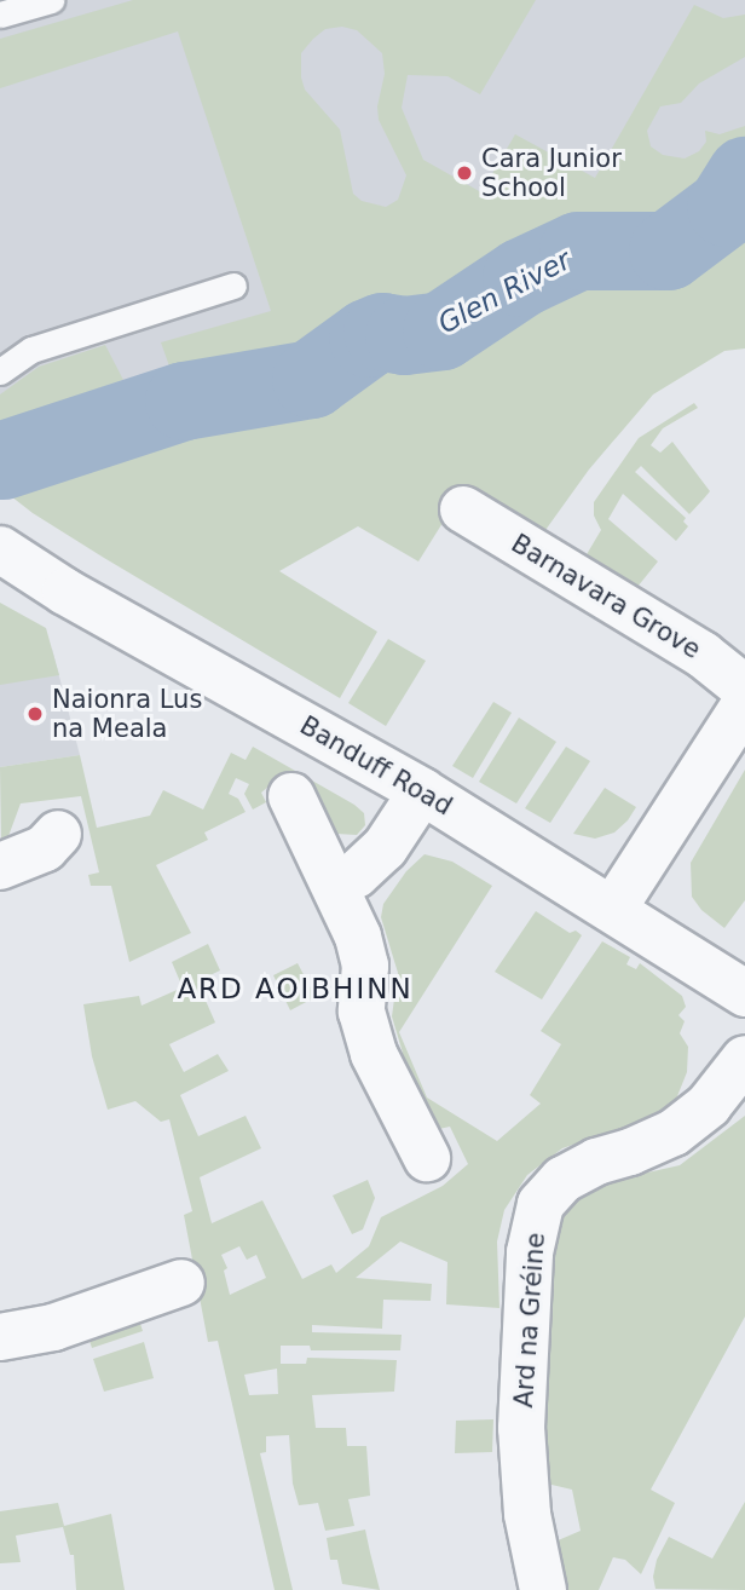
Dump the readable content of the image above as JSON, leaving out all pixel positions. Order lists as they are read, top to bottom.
{
  "streets": {
    "street": ["Barnavara Grove", "Banduff Road", "Ard na Gréine"]
  },
  "districts": ["ARD AOIBHINN"],
  "water": ["Glen River"],
  "places": ["Cara Junior School", "Naionra Lus na Meala"]
}
